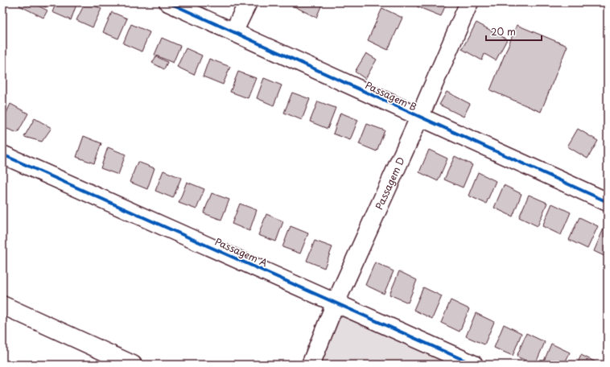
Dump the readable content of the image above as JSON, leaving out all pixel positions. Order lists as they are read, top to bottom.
{
  "streets": {
    "street": ["Passagem B", "Passagem D", "Passagem A"]
  },
  "crossings": [
    ["Passagem B", "Passagem D"],
    ["Passagem D", "Passagem A"]
  ],
  "scale_bar": "20 m"
}
